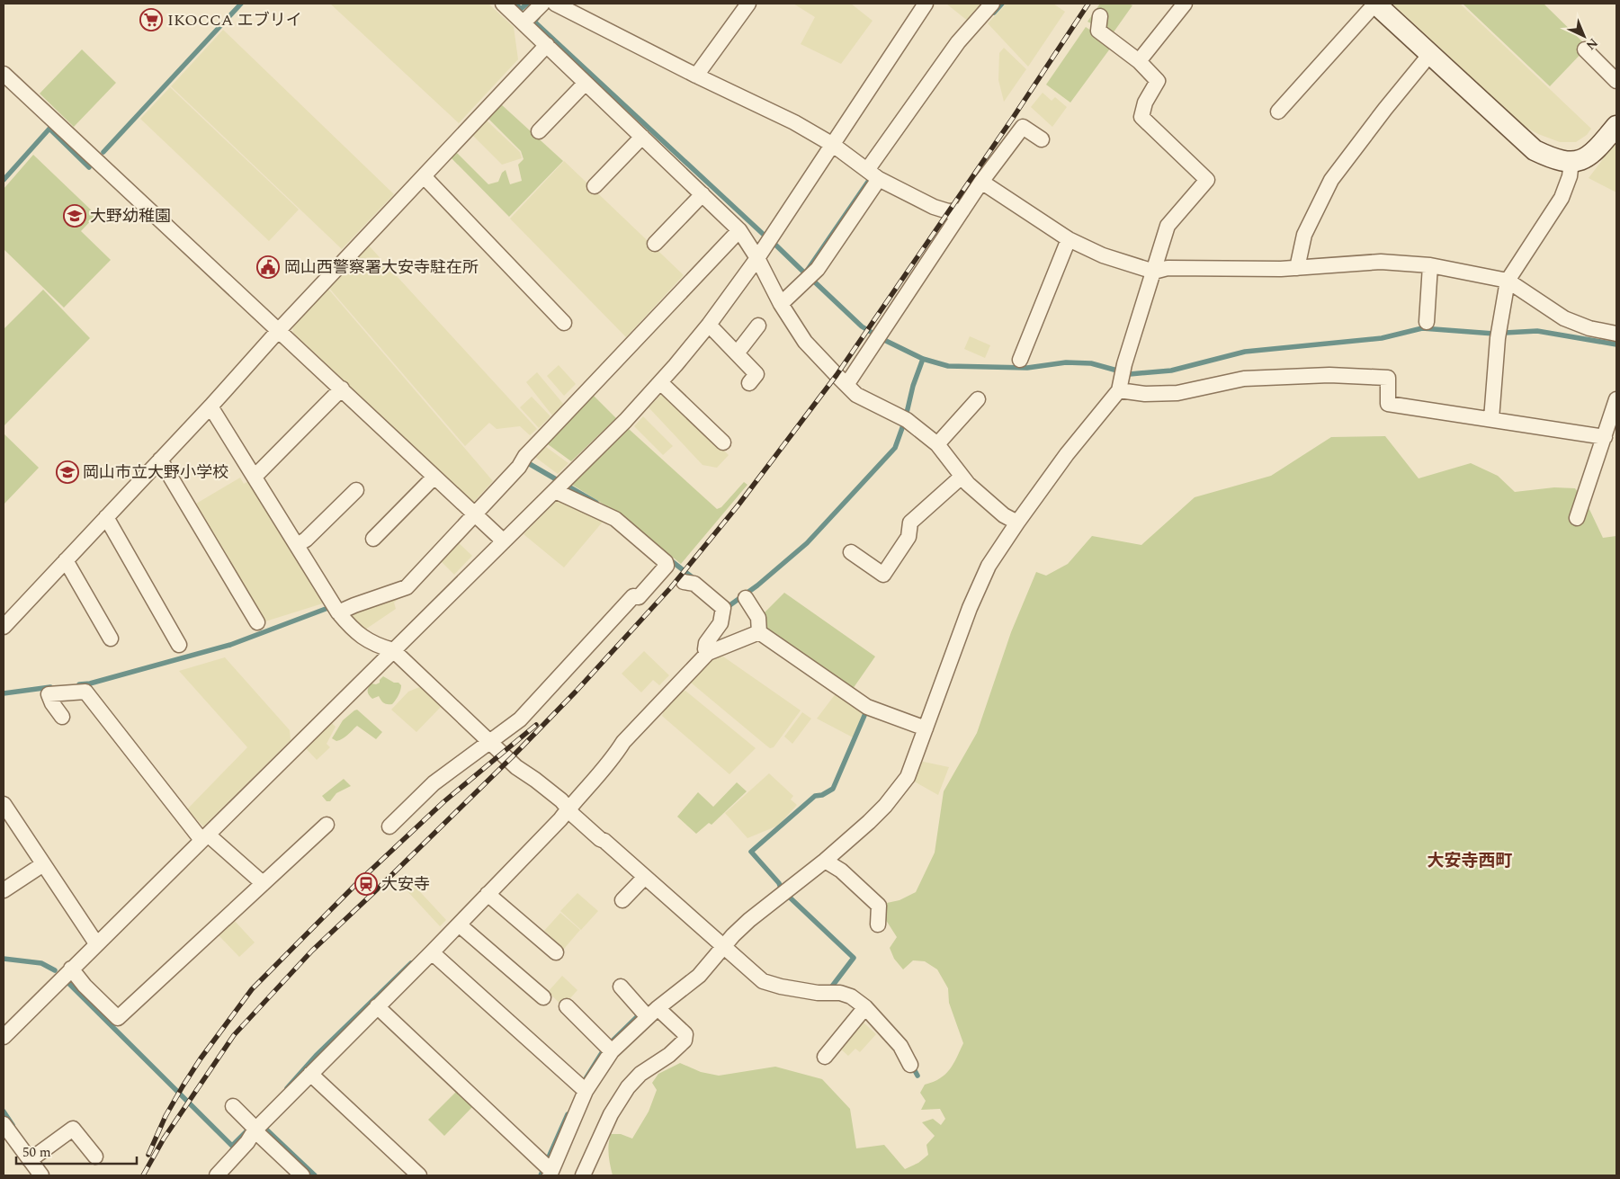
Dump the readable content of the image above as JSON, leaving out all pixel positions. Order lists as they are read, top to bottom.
{
  "districts": ["大安寺西町"],
  "places": {
    "supermarket": ["IKOCCA エブリイ"],
    "school or university": ["大野幼稚園", "岡山市立大野小学校"],
    "public building": ["岡山西警察署大安寺駐在所"],
    "station": ["大安寺"]
  },
  "scale_bar": "50 m",
  "north": "bottom right"
}
